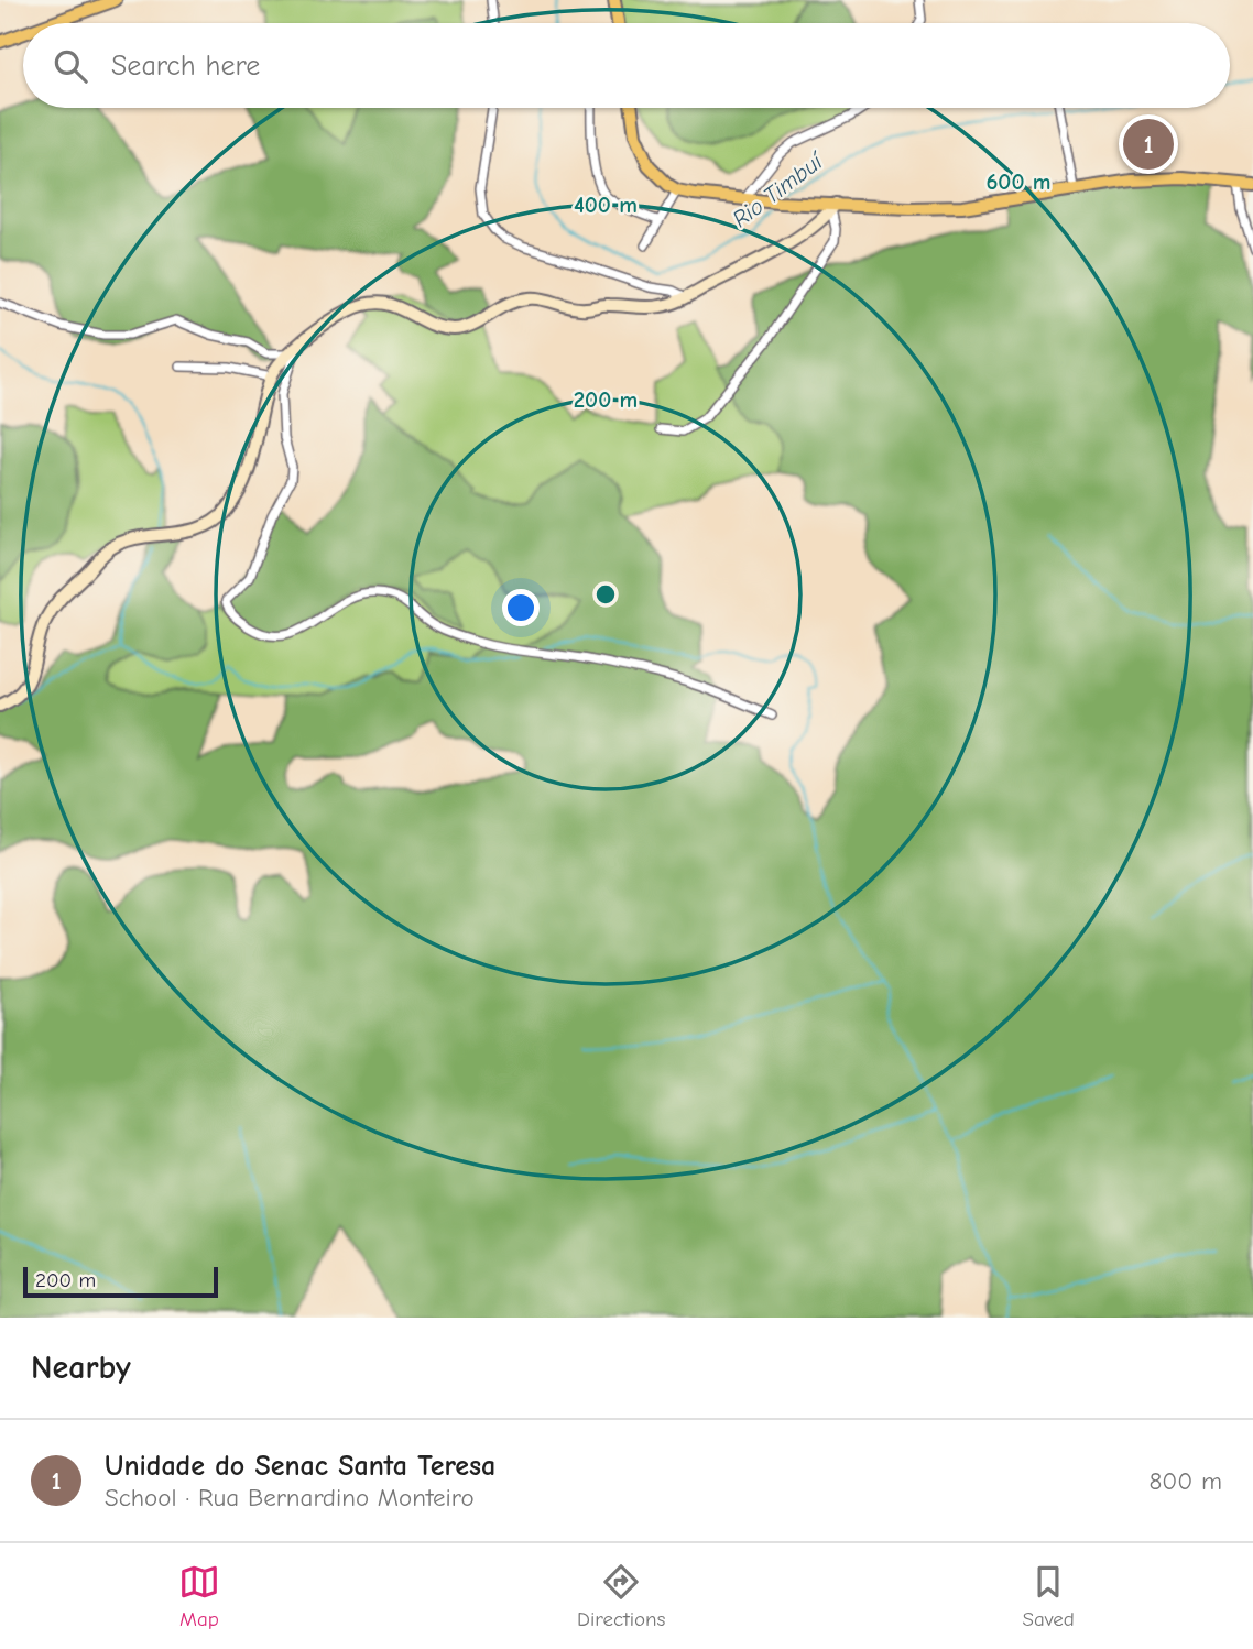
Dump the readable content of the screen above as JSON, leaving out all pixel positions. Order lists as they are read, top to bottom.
{
  "water": ["Rio Timbuí"],
  "scale_bar": "200 m",
  "page": {
    "search": "Search here",
    "pins": "1",
    "scale": "200 m",
    "heading": "Nearby",
    "list": [
      {
        "mark": "1",
        "name": "Unidade do Senac Santa Teresa",
        "note": "School · Rua Bernardino Monteiro",
        "value": "800 m"
      }
    ],
    "nav": ["Map", "Directions", "Saved"]
  },
  "rings": ["600 m", "400 m", "200 m"]
}
